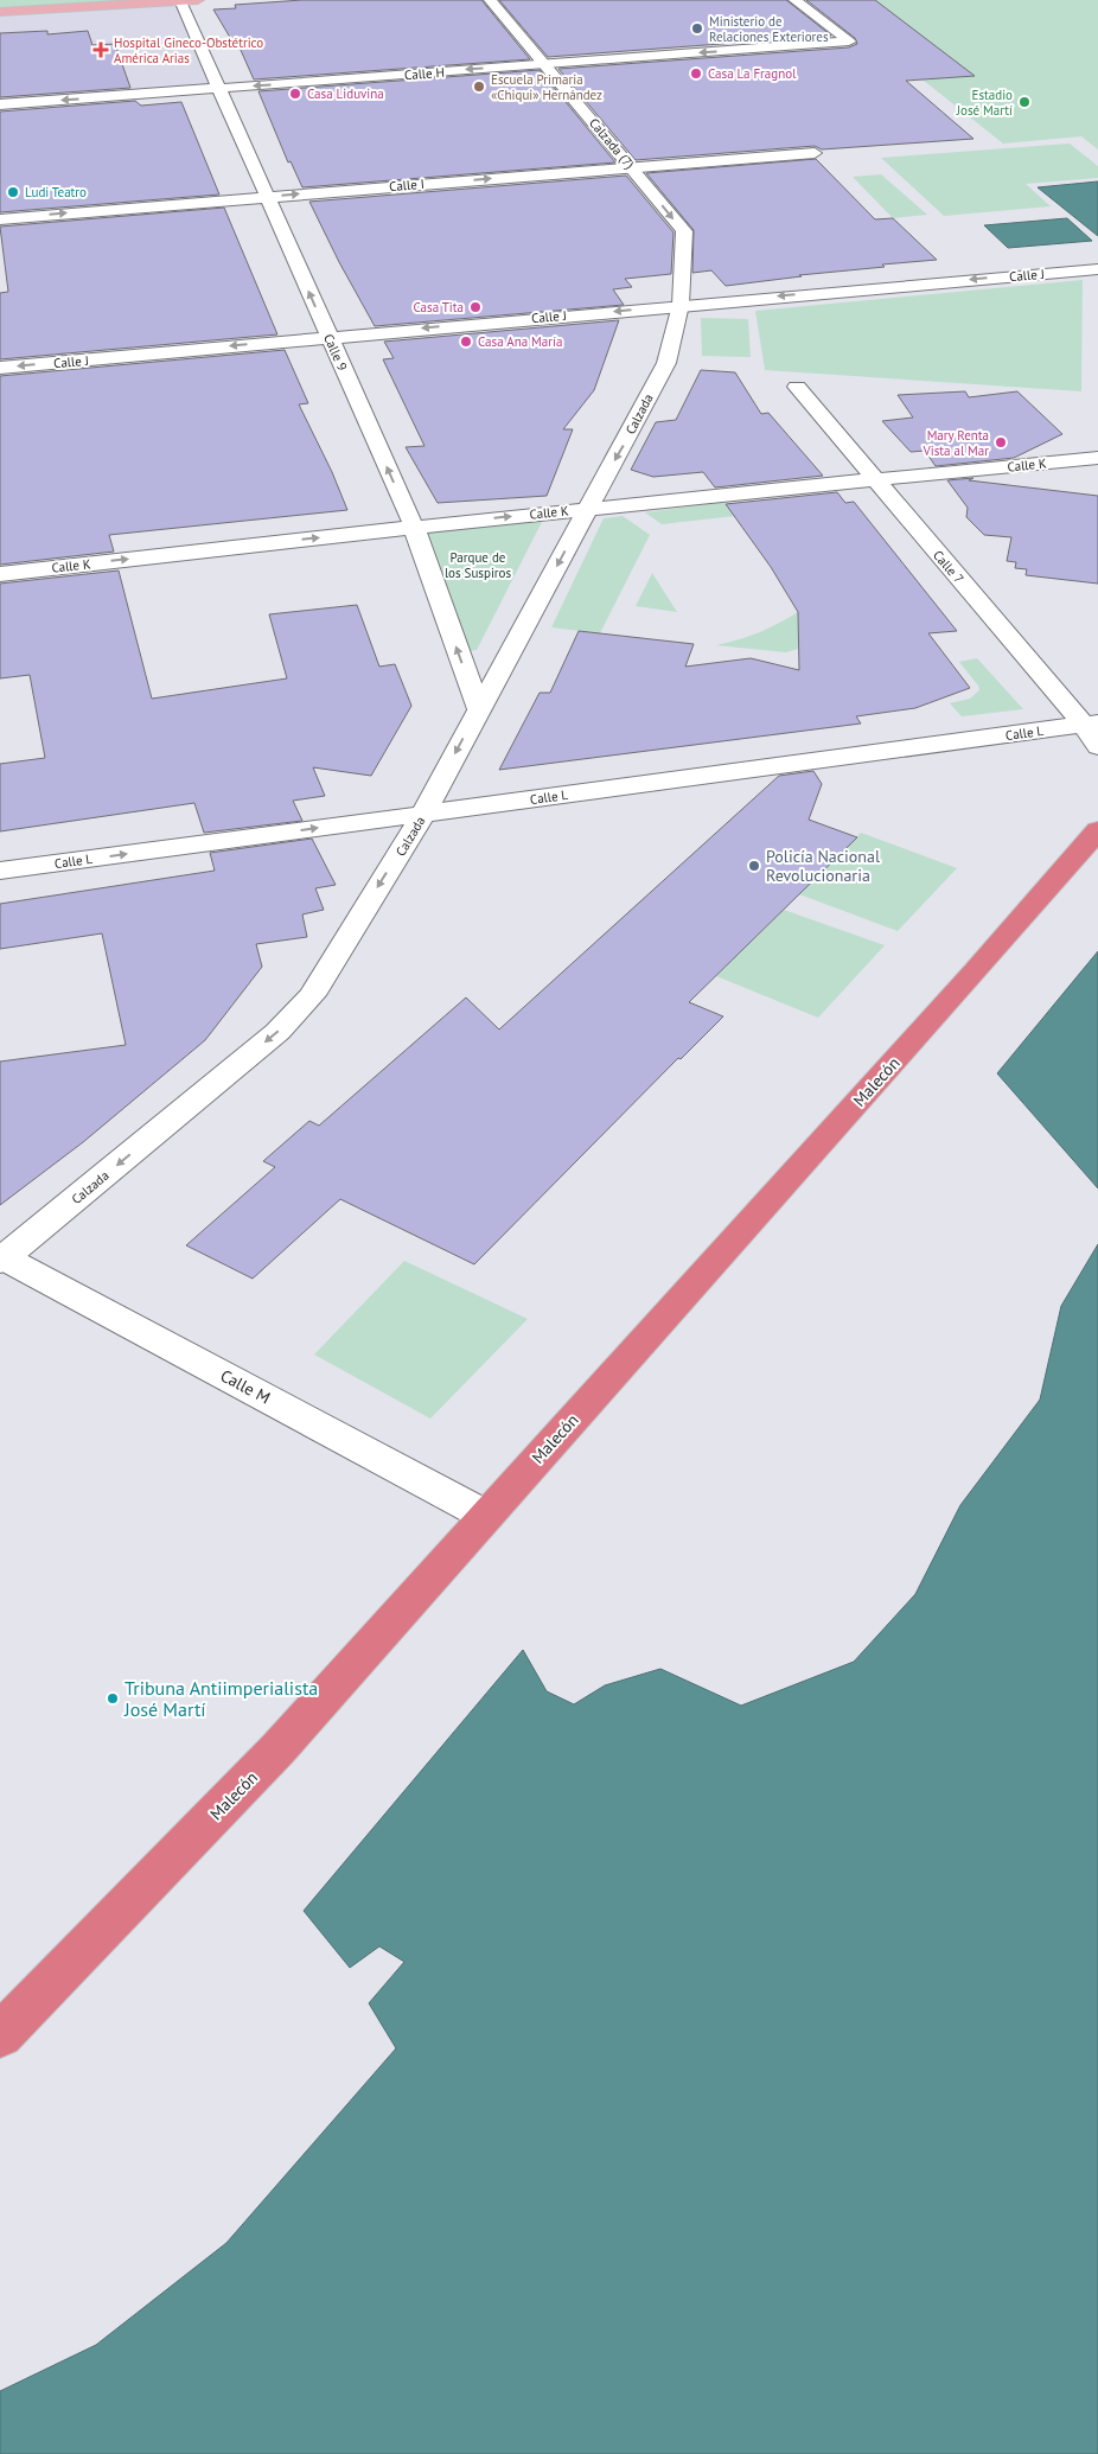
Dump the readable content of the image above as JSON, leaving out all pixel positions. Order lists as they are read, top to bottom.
{
  "streets": {
    "highway": ["Malecón"],
    "street": [
      "Calle H",
      "Calzada (7)",
      "Calle I",
      "Calle J",
      "Calle 9",
      "Calzada",
      "Calle K",
      "Calle 7",
      "Calle L",
      "Calle M"
    ]
  },
  "crossings": [
    ["Calle H", "Calzada (7)"],
    ["Calle H", "Calle 9"],
    ["Calzada (7)", "Calle I"],
    ["Calzada (7)", "Calle J"],
    ["Calzada (7)", "Calzada"],
    ["Calle I", "Calle 9"],
    ["Calle J", "Calle 9"],
    ["Calle J", "Calzada"],
    ["Calle 9", "Calzada"],
    ["Calle 9", "Calle K"],
    ["Calzada", "Calle K"],
    ["Calzada", "Calle L"],
    ["Calzada", "Calle M"],
    ["Calle K", "Calle 7"],
    ["Calle 7", "Calle L"],
    ["Malecón", "Calle M"]
  ],
  "one_way": [
    "Calle H",
    "Calzada (7)",
    "Calle I",
    "Calle J",
    "Calle 9",
    "Calzada",
    "Calle K",
    "Calle L"
  ],
  "parks": ["Parque de los Suspiros"],
  "places": {
    "other": [
      "Ministerio de Relaciones Exteriores",
      "Casa La Fragnol",
      "Escuela Primaria «Chiqui» Hernández",
      "Casa Liduvina",
      "Estadio José Martí",
      "Ludi Teatro",
      "Casa Tita",
      "Casa Ana María",
      "Mary Renta Vista al Mar",
      "Policía Nacional Revolucionaria",
      "Tribuna Antiimperialista José Martí"
    ],
    "health": ["Hospital Gineco-Obstétrico América Arias"]
  }
}
